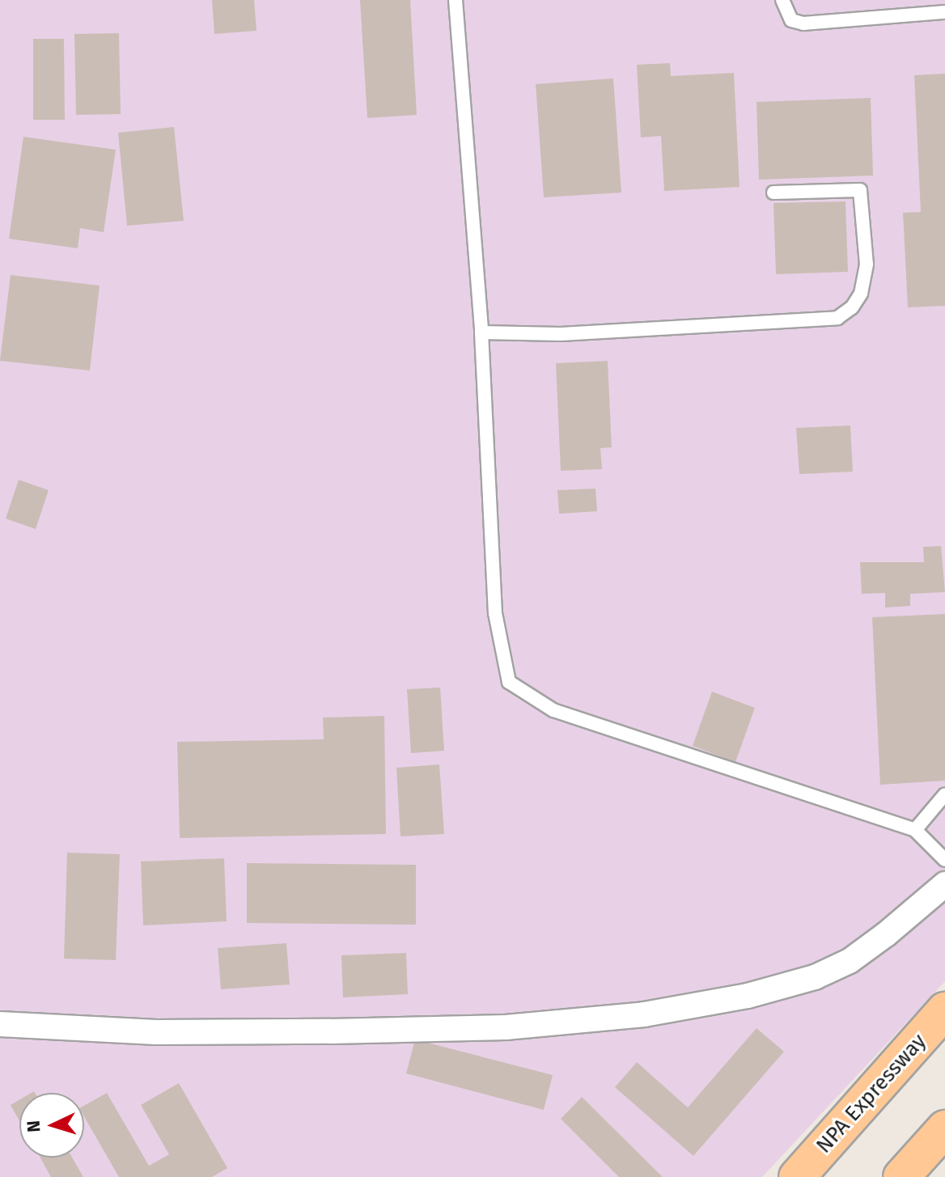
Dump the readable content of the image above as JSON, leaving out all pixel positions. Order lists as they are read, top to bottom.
{
  "streets": {
    "main road": ["NPA Expressway"]
  },
  "north": "left"
}
